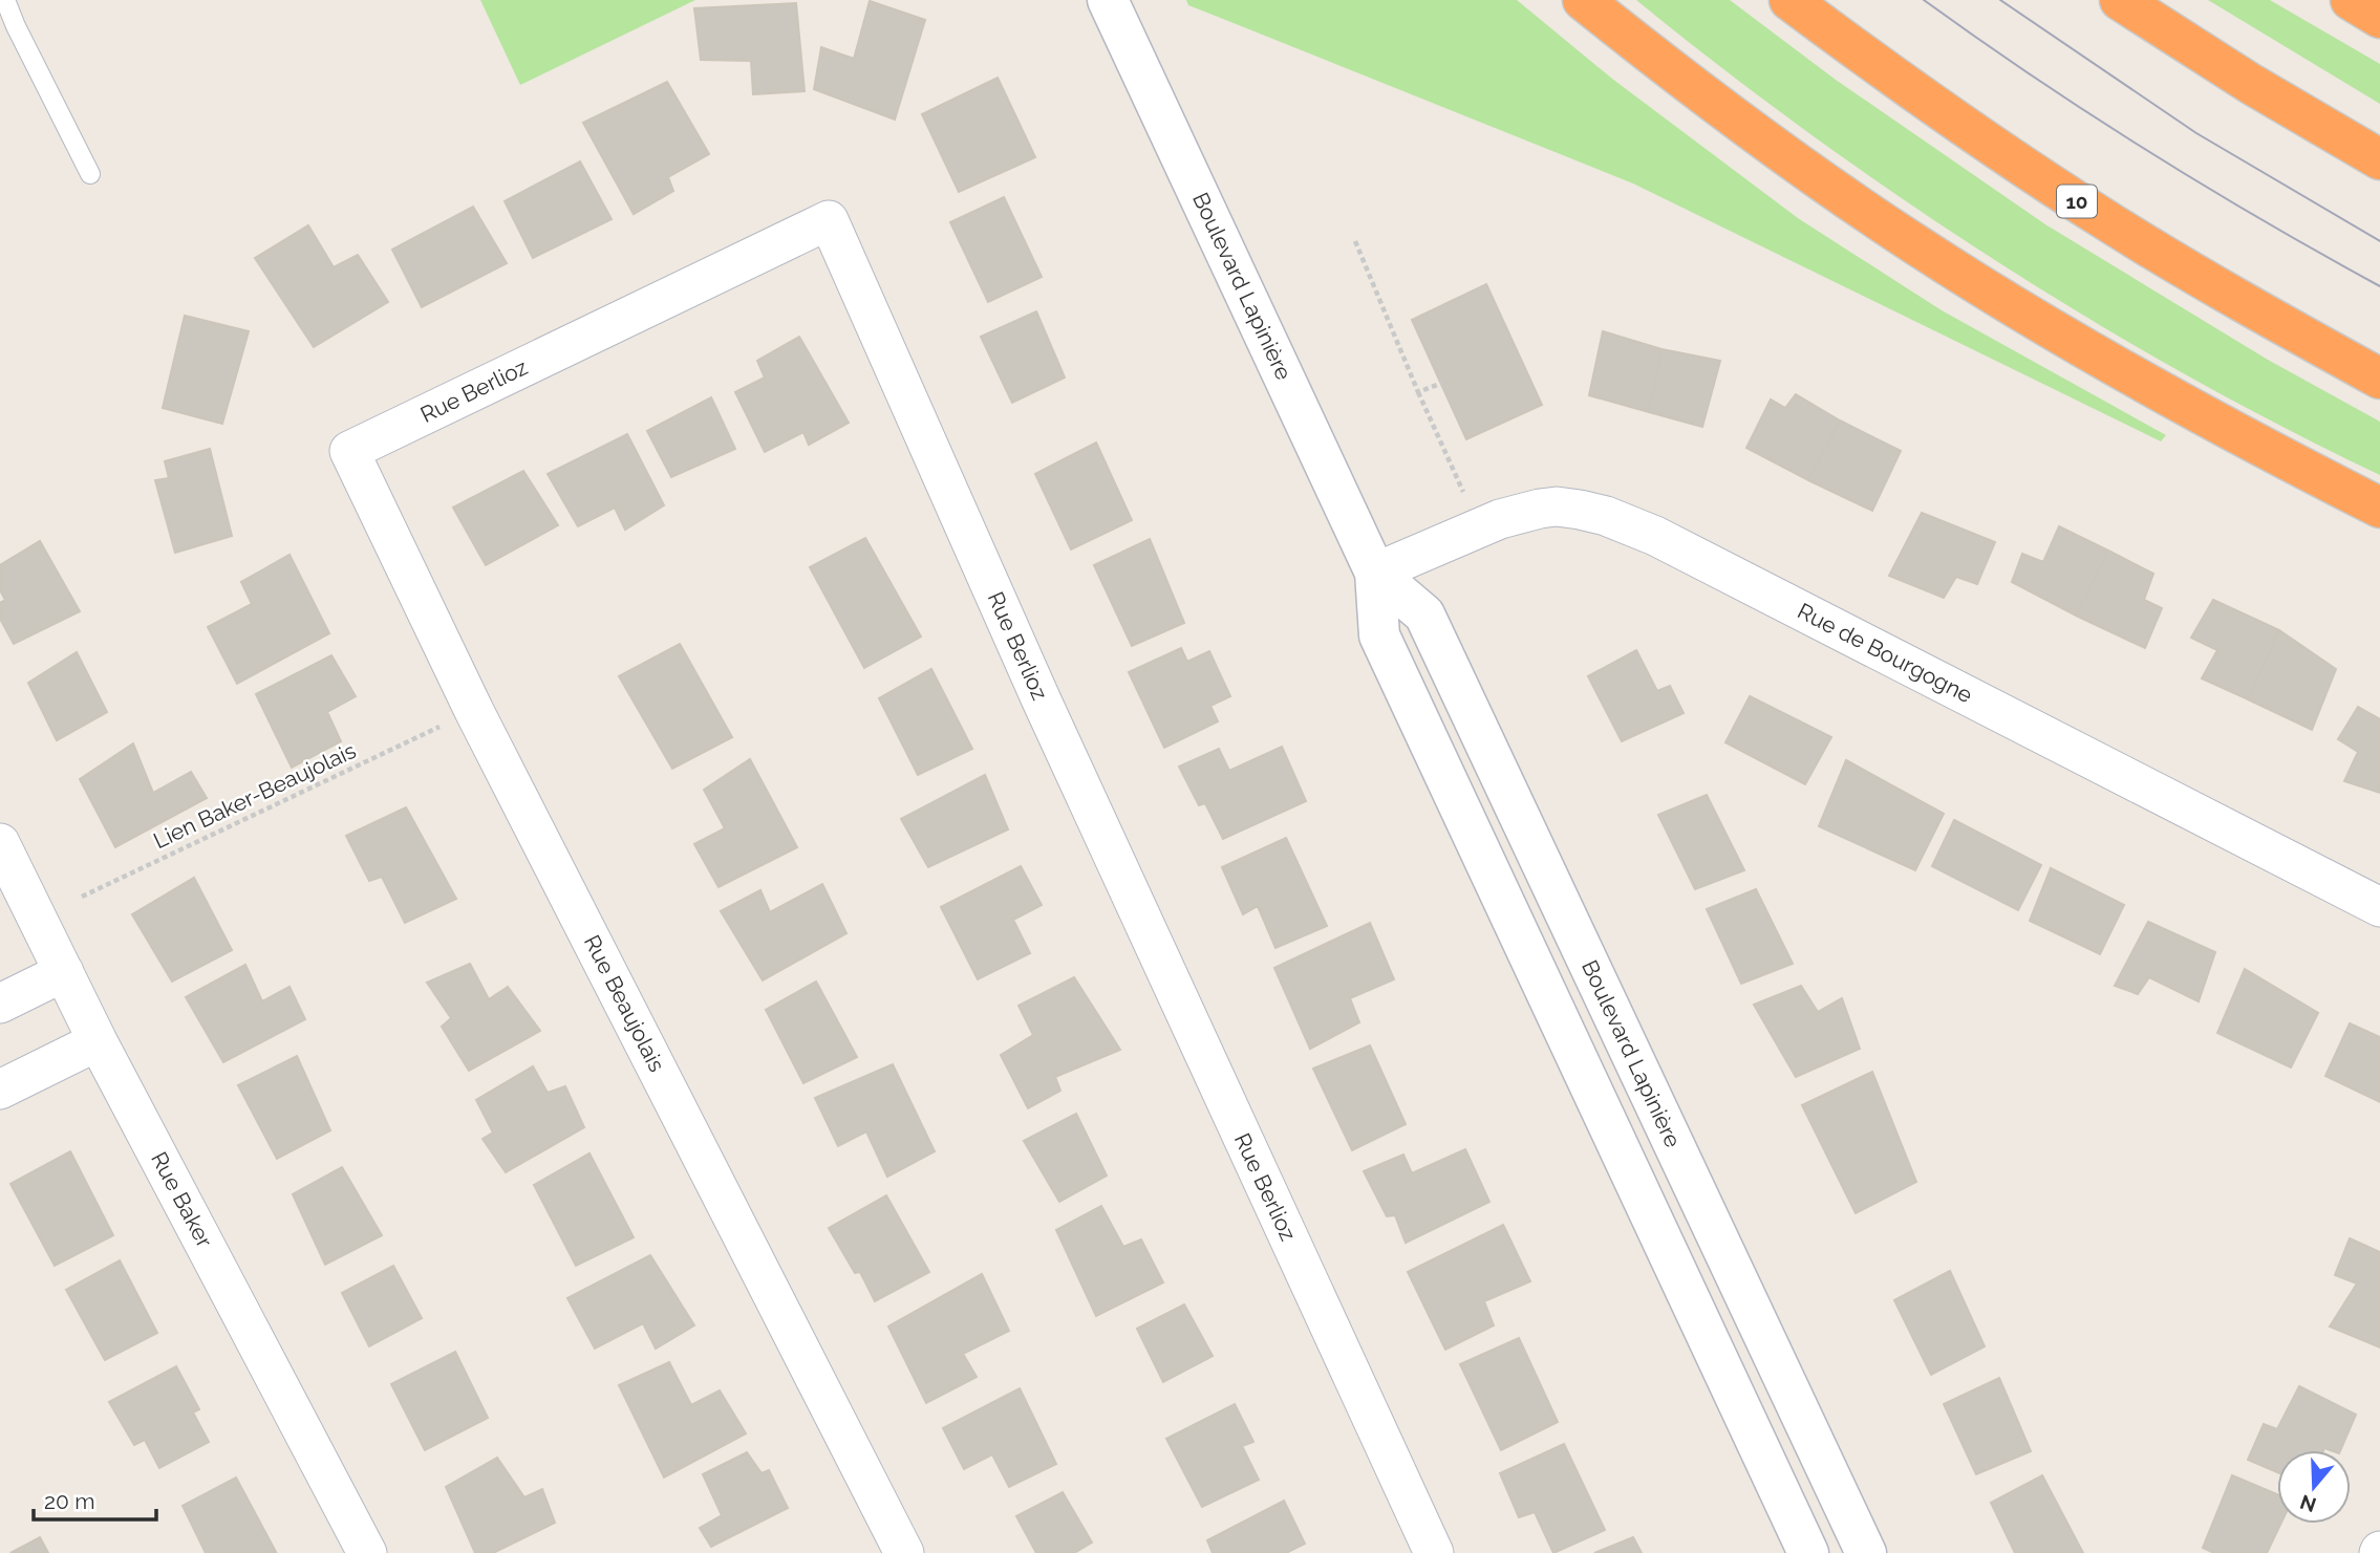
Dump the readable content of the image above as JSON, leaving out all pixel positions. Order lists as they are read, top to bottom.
{
  "streets": {
    "highway": ["10"],
    "main road": ["Boulevard Lapinière"],
    "street": [
      "Rue Berlioz",
      "Rue de Bourgogne",
      "Rue Beaujolais",
      "Rue Baker"
    ],
    "path": ["Lien Baker-Beaujolais"]
  },
  "crossings": [
    ["Boulevard Lapinière", "Rue de Bourgogne"],
    ["Rue Berlioz", "Rue Beaujolais"]
  ],
  "scale_bar": "20 m",
  "north": "bottom"
}
